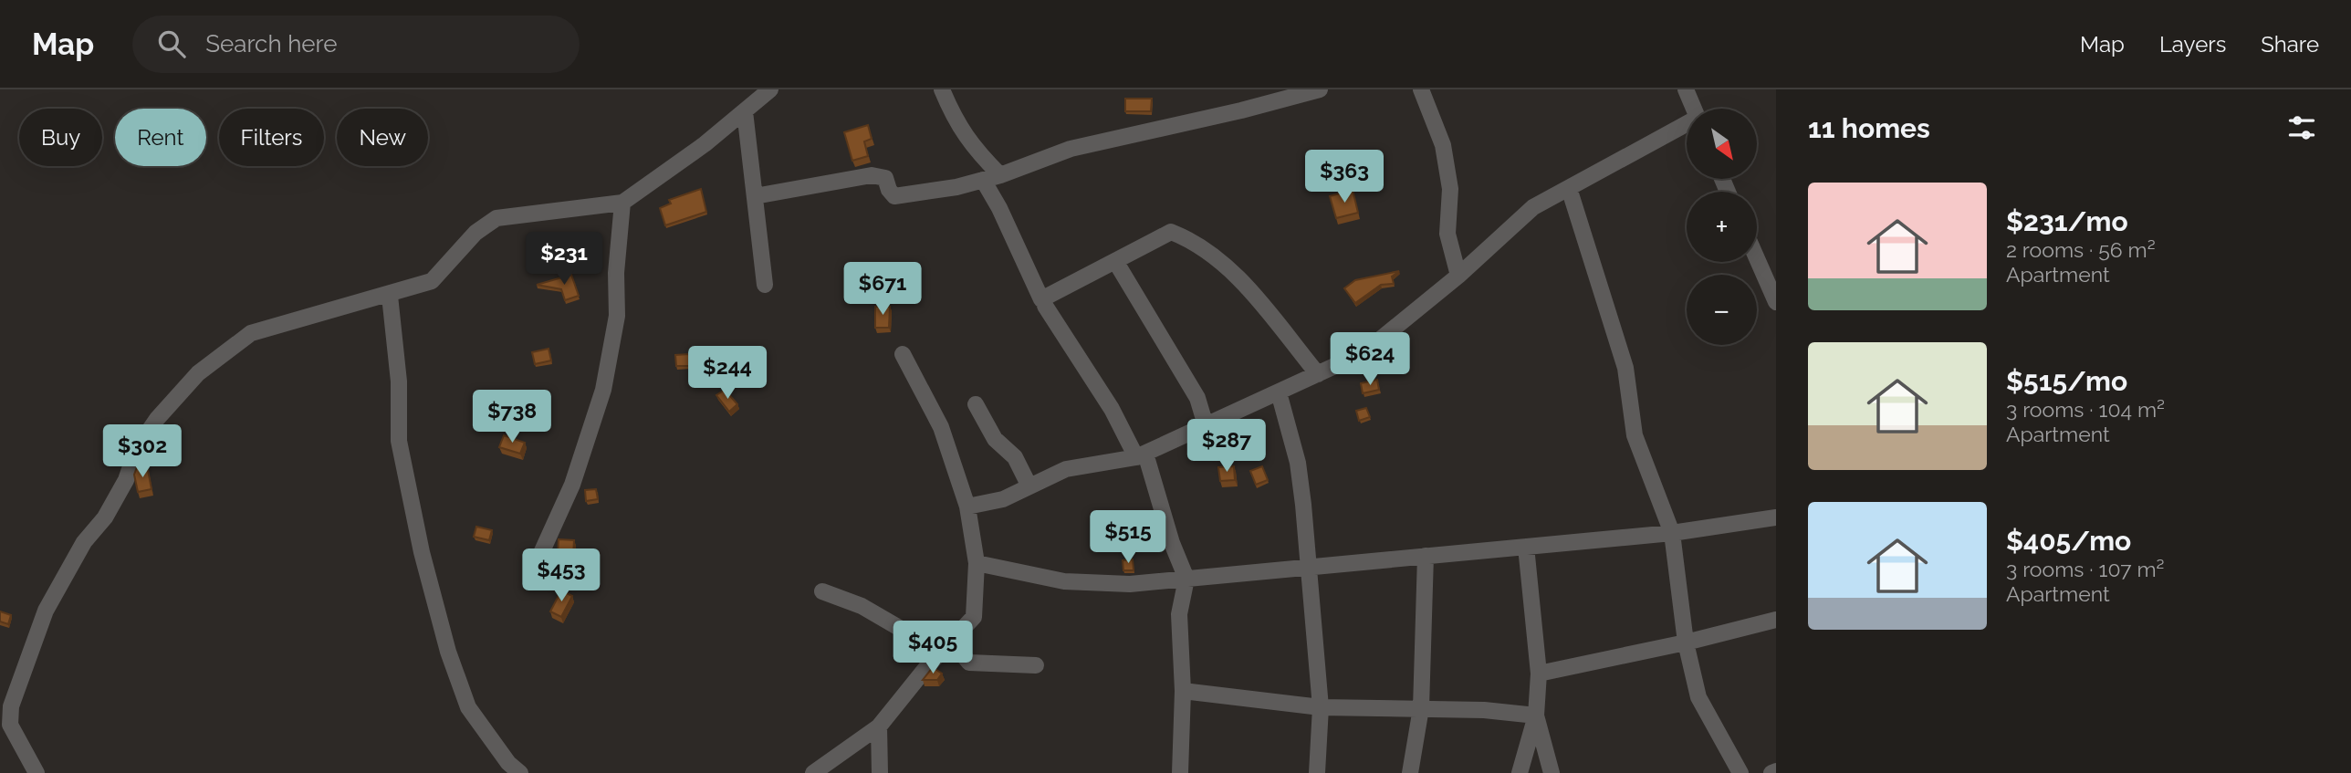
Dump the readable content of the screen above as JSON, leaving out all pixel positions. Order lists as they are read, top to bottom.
{
  "north": "bottom right",
  "page": {
    "header": "Map",
    "search": "Search here",
    "nav": ["Map", "Layers", "Share"],
    "heading": "11 homes",
    "map_buttons": ["+", "−"],
    "chip": [
      "Buy",
      "Rent",
      "Filters",
      "New"
    ],
    "price": [
      "$363",
      "$231",
      "$671",
      "$624",
      "$244",
      "$738",
      "$287",
      "$302",
      "$515",
      "$453",
      "$405"
    ],
    "list": [
      {
        "name": "$231/mo",
        "note": "2 rooms · 56 m² · Apartment"
      },
      {
        "name": "$515/mo",
        "note": "3 rooms · 104 m² · Apartment"
      },
      {
        "name": "$405/mo",
        "note": "3 rooms · 107 m² · Apartment"
      }
    ]
  }
}
